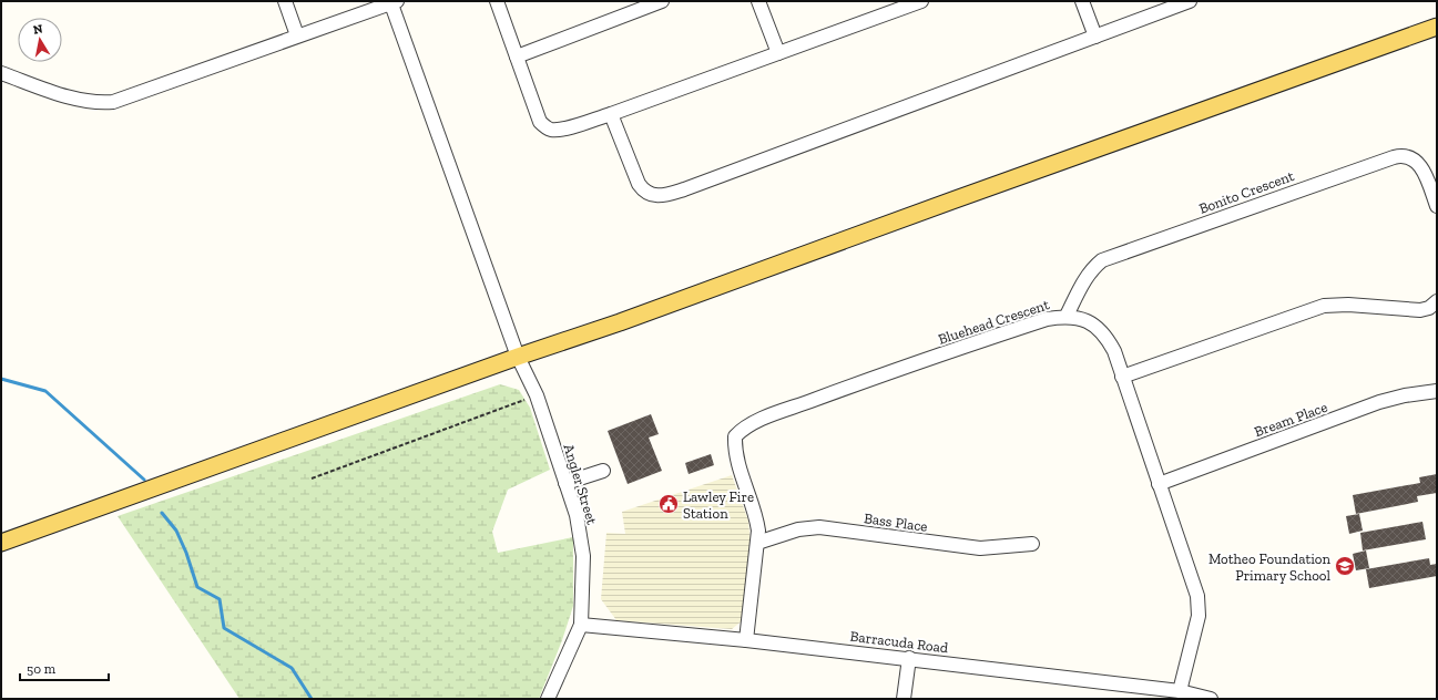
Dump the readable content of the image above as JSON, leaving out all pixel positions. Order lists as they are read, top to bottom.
{
  "streets": {
    "street": [
      "Bonito Crescent",
      "Bluehead Crescent",
      "Bream Place",
      "Angler Street",
      "Bass Place",
      "Barracuda Road"
    ]
  },
  "crossings": [
    ["Bonito Crescent", "Bluehead Crescent"],
    ["Bluehead Crescent", "Bream Place"],
    ["Bluehead Crescent", "Bass Place"],
    ["Bluehead Crescent", "Barracuda Road"],
    ["Angler Street", "Barracuda Road"]
  ],
  "places": {
    "public building": ["Lawley Fire Station"],
    "school or university": ["Motheo Foundation Primary School"]
  },
  "scale_bar": "50 m",
  "north": "top"
}
